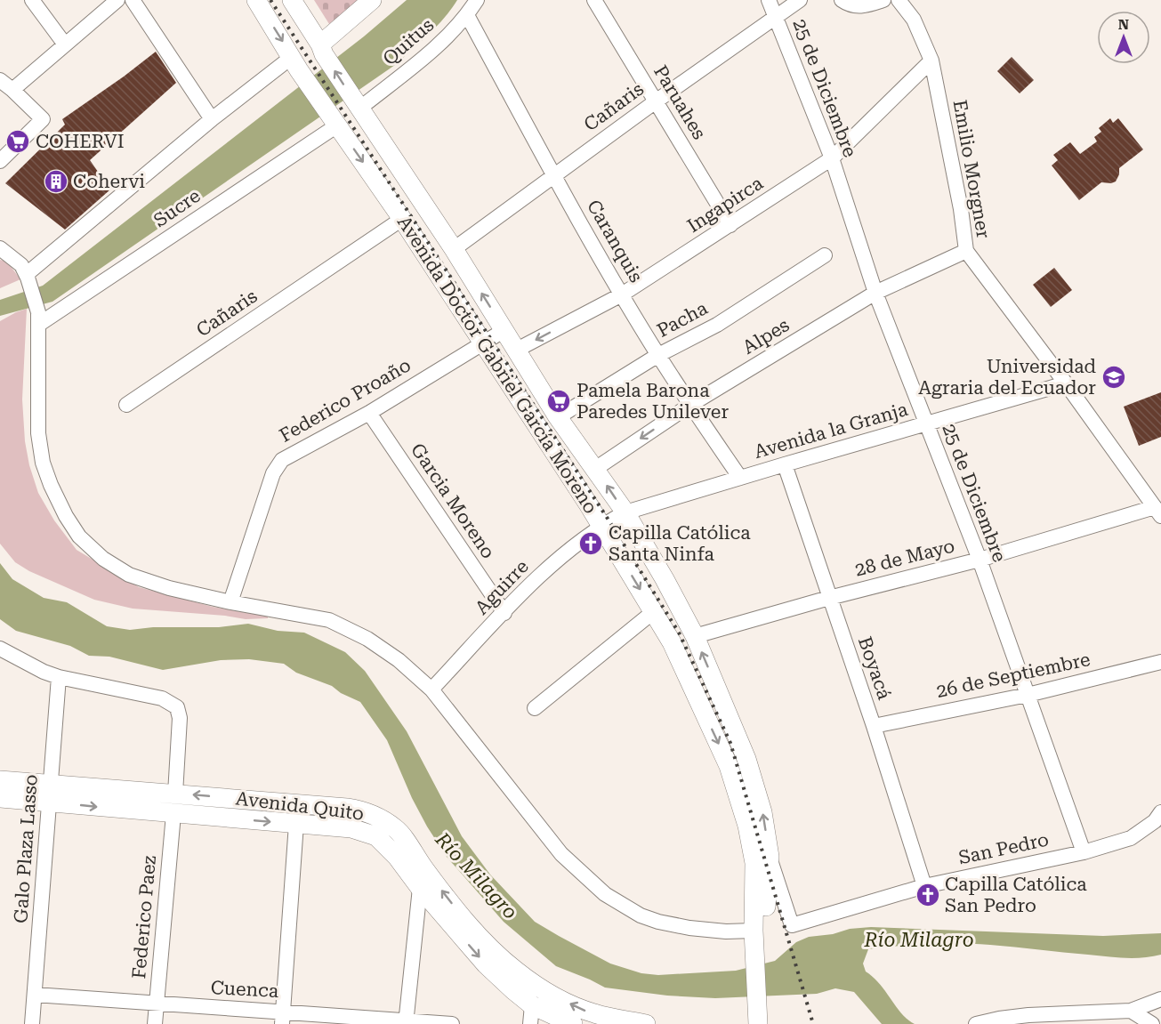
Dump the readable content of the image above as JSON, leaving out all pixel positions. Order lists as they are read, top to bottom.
{
  "streets": {
    "main road": ["Avenida Doctor Gabriel García Moreno", "Avenida Quito"],
    "street": [
      "Quitus",
      "25 de Diciembre",
      "Paruahes",
      "Cañaris",
      "Emilio Morgner",
      "Ingapirca",
      "Sucre",
      "Caranquis",
      "Pacha",
      "Alpes",
      "Federico Proaño",
      "Avenida la Granja",
      "Garcia Moreno",
      "28 de Mayo",
      "Aguirre",
      "Boyacá",
      "26 de Septiembre",
      "Galo Plaza Lasso",
      "San Pedro",
      "Federico Paez",
      "Cuenca"
    ]
  },
  "crossings": [
    ["Quitus", "Caranquis"],
    ["Quitus", "Avenida Doctor Gabriel García Moreno"],
    ["25 de Diciembre", "Cañaris"],
    ["25 de Diciembre", "Ingapirca"],
    ["25 de Diciembre", "Alpes"],
    ["25 de Diciembre", "Avenida la Granja"],
    ["25 de Diciembre", "28 de Mayo"],
    ["25 de Diciembre", "26 de Septiembre"],
    ["25 de Diciembre", "San Pedro"],
    ["Paruahes", "Cañaris"],
    ["Paruahes", "Ingapirca"],
    ["Cañaris", "Caranquis"],
    ["Cañaris", "Avenida Doctor Gabriel García Moreno"],
    ["Emilio Morgner", "Ingapirca"],
    ["Emilio Morgner", "Alpes"],
    ["Emilio Morgner", "Avenida la Granja"],
    ["Emilio Morgner", "28 de Mayo"],
    ["Ingapirca", "Caranquis"],
    ["Ingapirca", "Avenida Doctor Gabriel García Moreno"],
    ["Sucre", "Avenida Doctor Gabriel García Moreno"],
    ["Caranquis", "Pacha"],
    ["Caranquis", "Alpes"],
    ["Caranquis", "Avenida la Granja"],
    ["Pacha", "Avenida Doctor Gabriel García Moreno"],
    ["Alpes", "Avenida Doctor Gabriel García Moreno"],
    ["Avenida Doctor Gabriel García Moreno", "Federico Proaño"],
    ["Avenida Doctor Gabriel García Moreno", "Avenida la Granja"],
    ["Avenida Doctor Gabriel García Moreno", "28 de Mayo"],
    ["Avenida Doctor Gabriel García Moreno", "Aguirre"],
    ["Avenida Doctor Gabriel García Moreno", "San Pedro"],
    ["Federico Proaño", "Garcia Moreno"],
    ["Avenida la Granja", "Aguirre"],
    ["Avenida la Granja", "Boyacá"],
    ["Garcia Moreno", "Aguirre"],
    ["28 de Mayo", "Boyacá"],
    ["Boyacá", "26 de Septiembre"],
    ["Boyacá", "San Pedro"],
    ["Avenida Quito", "Galo Plaza Lasso"],
    ["Avenida Quito", "Federico Paez"],
    ["Galo Plaza Lasso", "Cuenca"],
    ["Federico Paez", "Cuenca"]
  ],
  "water": ["Río Milagro"],
  "places": {
    "supermarket": ["COHERVI", "Pamela Barona Paredes Unilever"],
    "building": ["Cohervi"],
    "school or university": ["Universidad Agraria del Ecuador"],
    "church": ["Capilla Católica Santa Ninfa", "Capilla Católica San Pedro"]
  },
  "north": "top"
}
